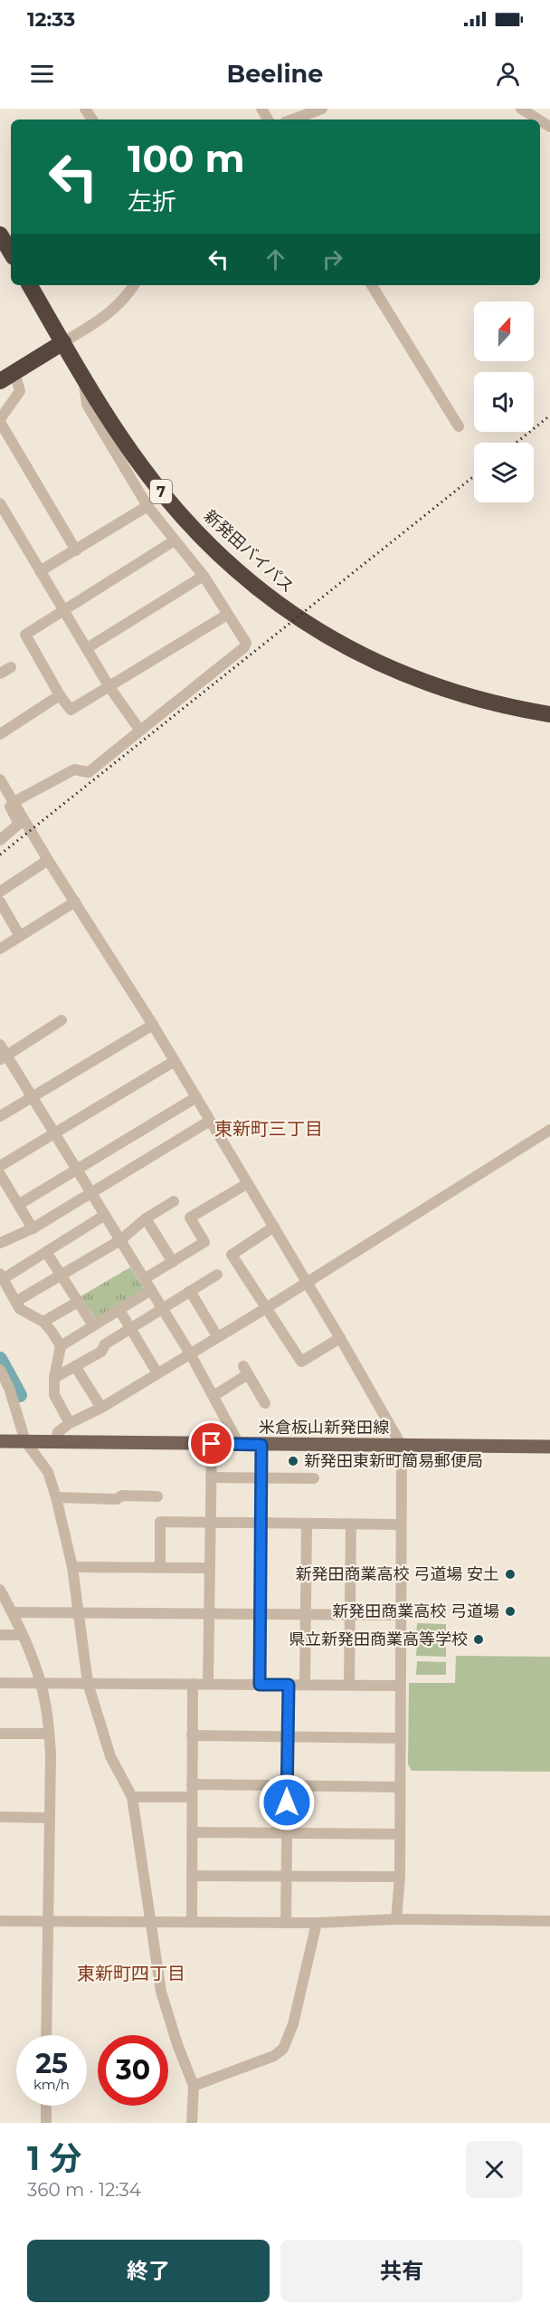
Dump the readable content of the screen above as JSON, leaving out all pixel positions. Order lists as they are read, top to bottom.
{
  "streets": {
    "highway": ["7", "新発田バイパス"],
    "main road": ["米倉板山新発田線"]
  },
  "districts": ["東新町三丁目", "東新町四丁目"],
  "places": [
    "新発田東新町簡易郵便局",
    "新発田商業高校 弓道場 安土",
    "新発田商業高校 弓道場",
    "県立新発田商業高等学校"
  ],
  "north": "top",
  "page": {
    "status": "12:33",
    "header": "Beeline",
    "turn": ["100 m", "左折"],
    "speed": "25 km/h",
    "limit": "30",
    "heading": ["1 分", "360 m · 12:34"],
    "buttons": ["終了", "共有"]
  }
}
